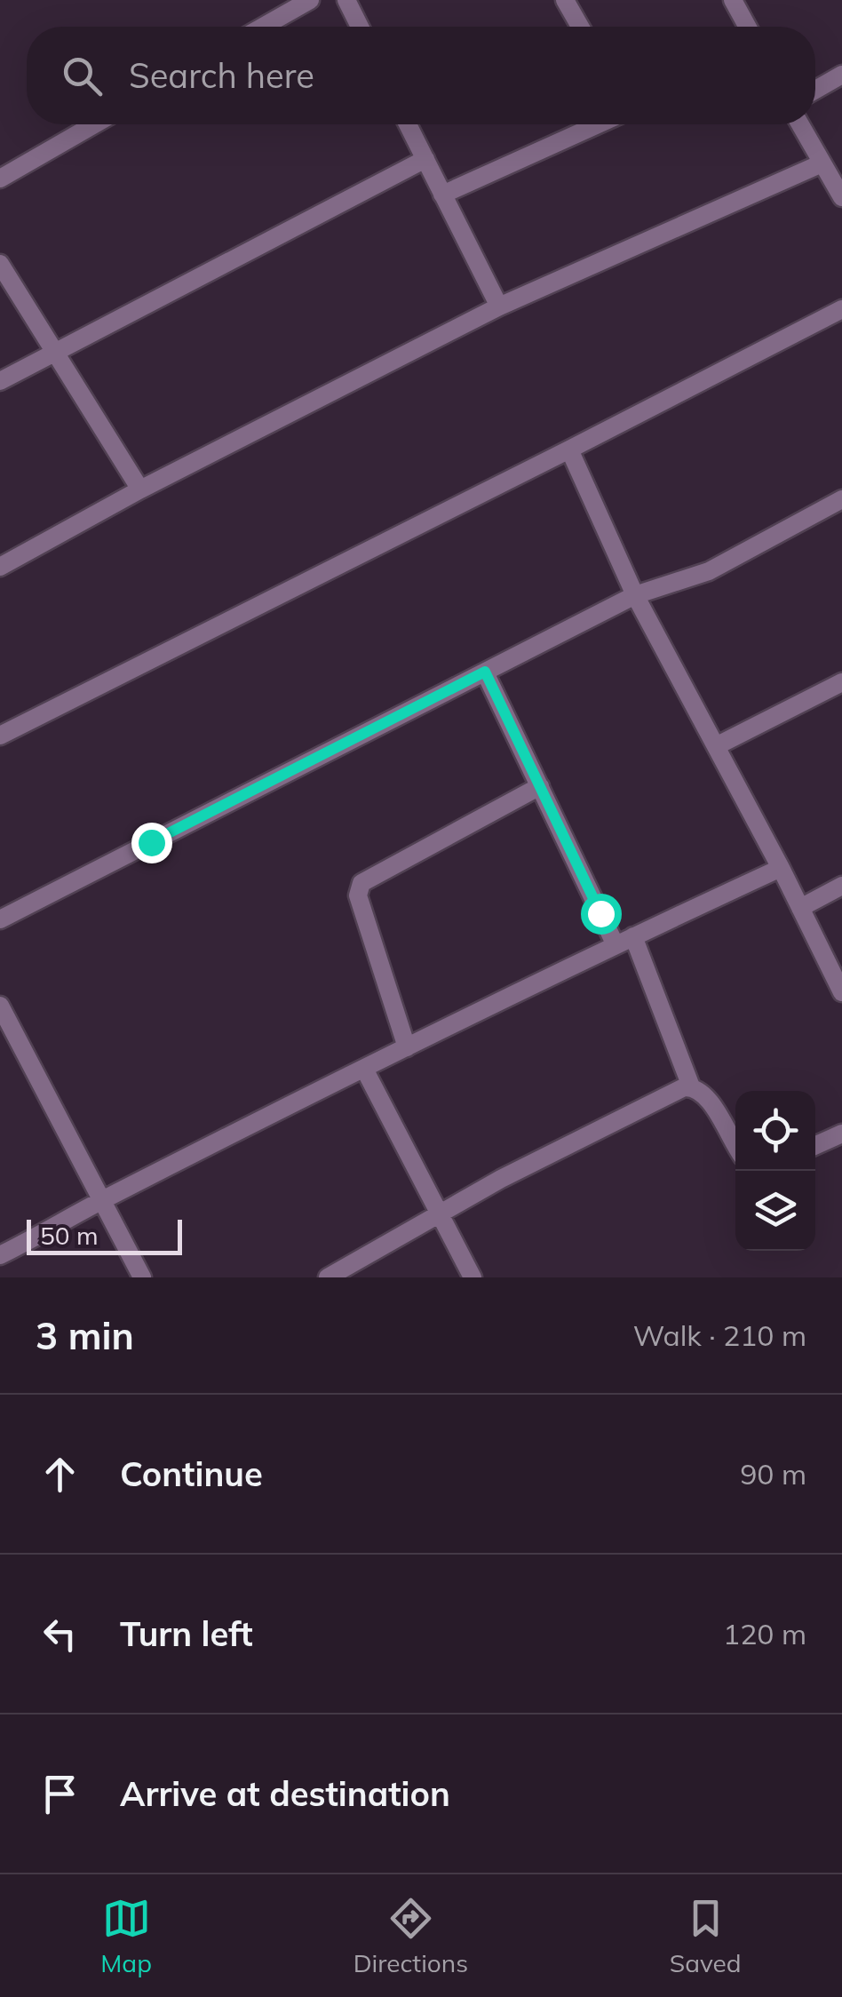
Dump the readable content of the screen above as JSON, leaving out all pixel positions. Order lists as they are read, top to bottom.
{
  "scale_bar": "50 m",
  "page": {
    "search": "Search here",
    "scale": "50 m",
    "heading": ["3 min", "Walk · 210 m"],
    "list": [
      ["Continue", "90 m"],
      ["Turn left", "120 m"],
      "Arrive at destination"
    ],
    "nav": ["Map", "Directions", "Saved"]
  }
}
